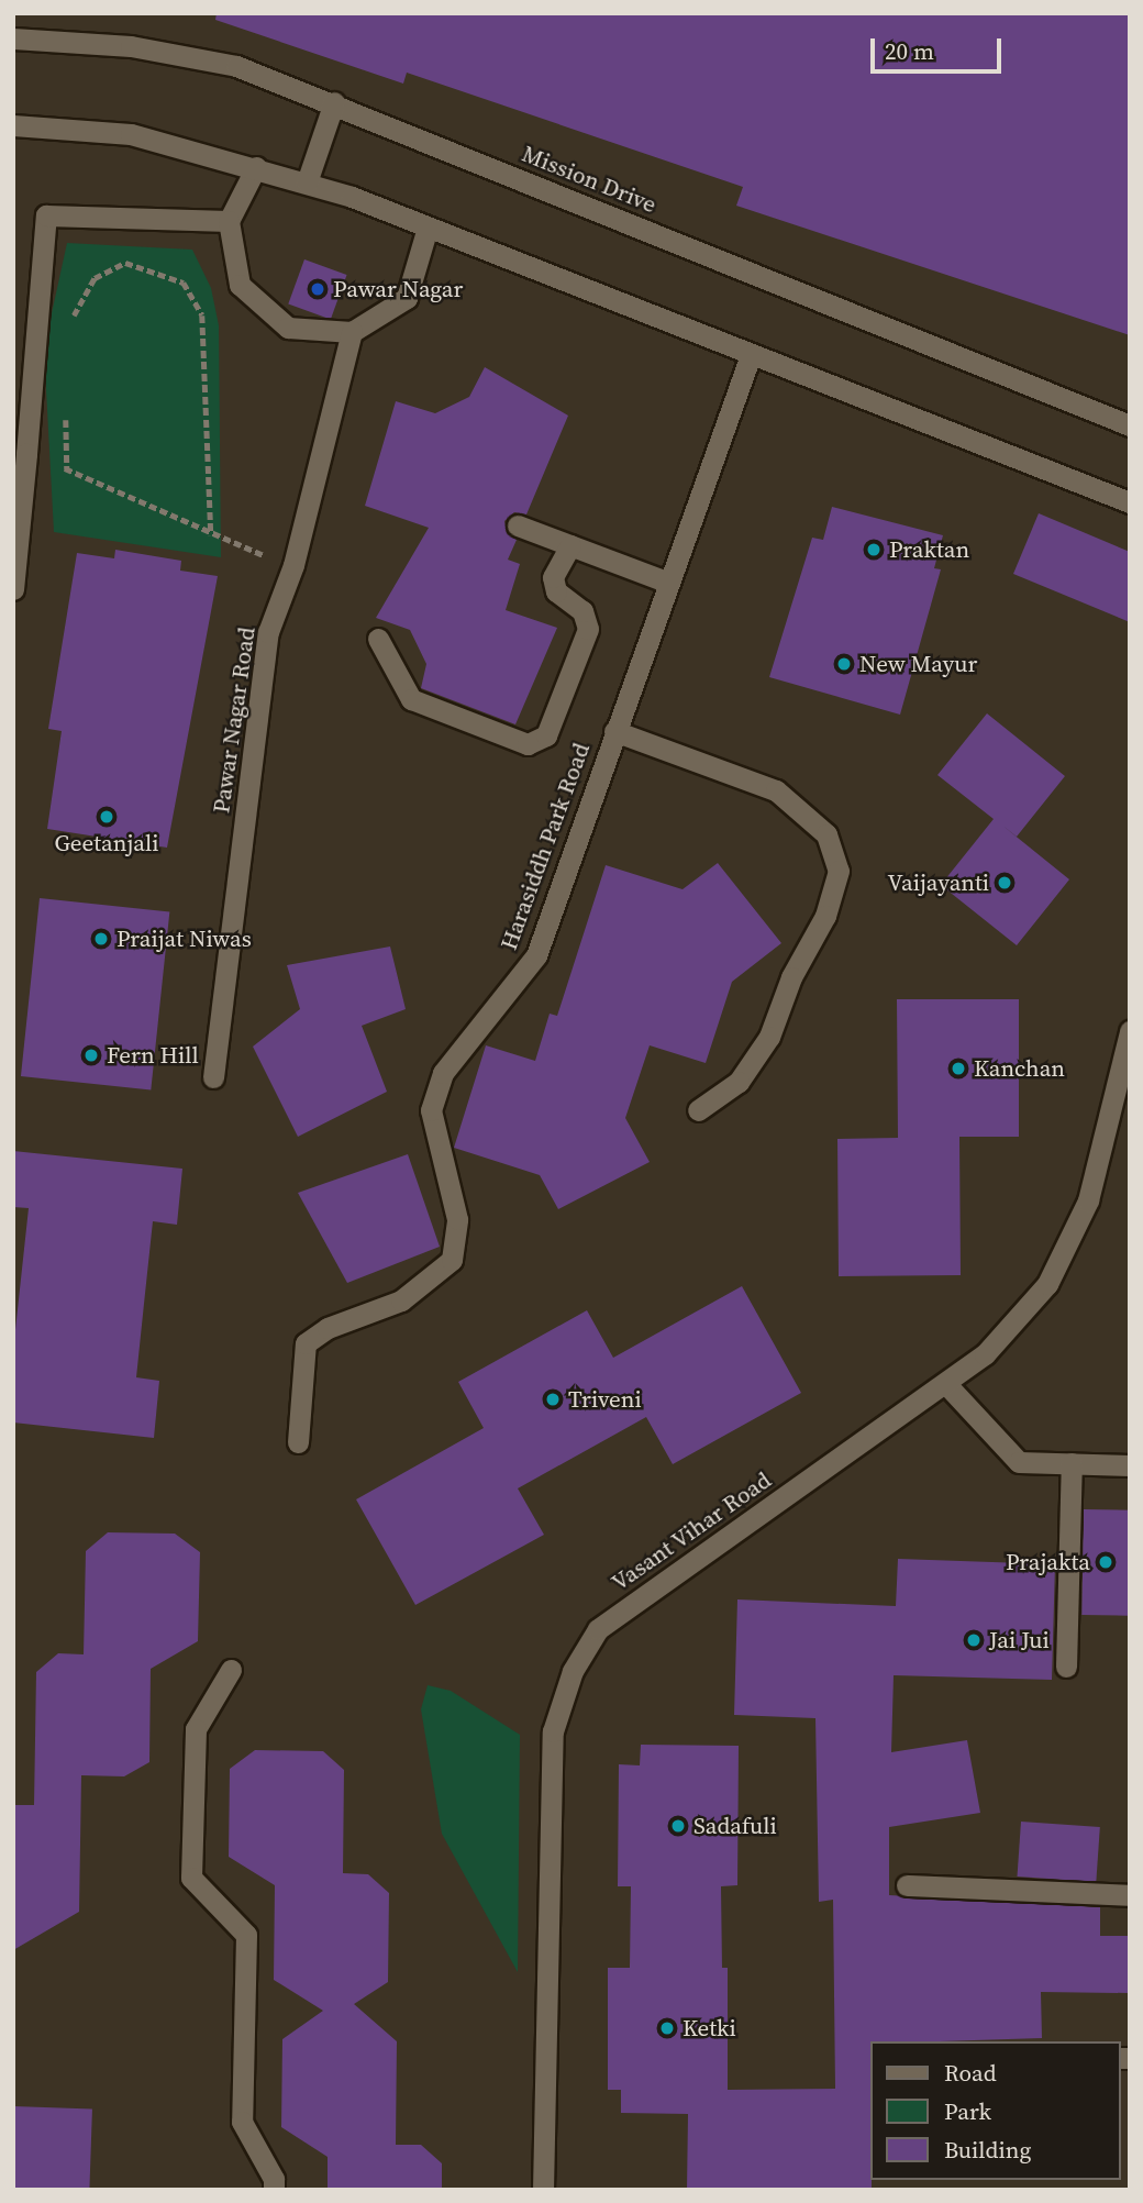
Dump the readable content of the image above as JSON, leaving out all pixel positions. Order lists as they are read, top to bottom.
{
  "streets": {
    "street": [
      "Mission Drive",
      "Pawar Nagar Road",
      "Harasiddh Park Road",
      "Vasant Vihar Road"
    ]
  },
  "places": [
    "Pawar Nagar",
    "Praktan",
    "New Mayur",
    "Geetanjali",
    "Vaijayanti",
    "Praijat Niwas",
    "Fern Hill",
    "Kanchan",
    "Triveni",
    "Prajakta",
    "Jai Jui",
    "Sadafuli",
    "Ketki"
  ],
  "legend": ["Road", "Park", "Building"],
  "scale_bar": "20 m"
}
